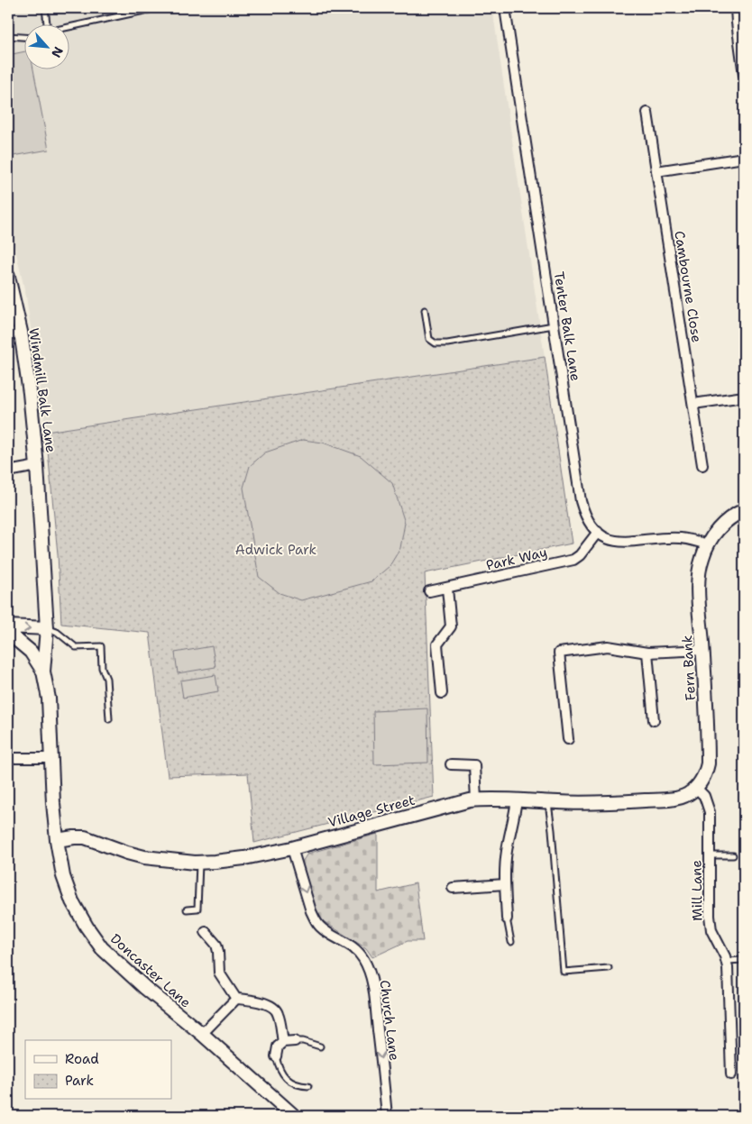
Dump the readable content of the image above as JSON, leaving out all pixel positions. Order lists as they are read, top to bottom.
{
  "streets": {
    "street": [
      "Cambourne Close",
      "Tenter Balk Lane",
      "Windmill Balk Lane",
      "Park Way",
      "Fern Bank",
      "Village Street",
      "Mill Lane",
      "Doncaster Lane",
      "Church Lane"
    ]
  },
  "crossings": [
    ["Tenter Balk Lane", "Park Way"],
    ["Tenter Balk Lane", "Fern Bank"],
    ["Windmill Balk Lane", "Doncaster Lane"],
    ["Fern Bank", "Village Street"],
    ["Fern Bank", "Mill Lane"],
    ["Village Street", "Mill Lane"],
    ["Village Street", "Doncaster Lane"],
    ["Village Street", "Church Lane"]
  ],
  "one_way": ["Church Lane"],
  "parks": ["Adwick Park"],
  "legend": ["Road", "Park"],
  "north": "bottom right"
}
